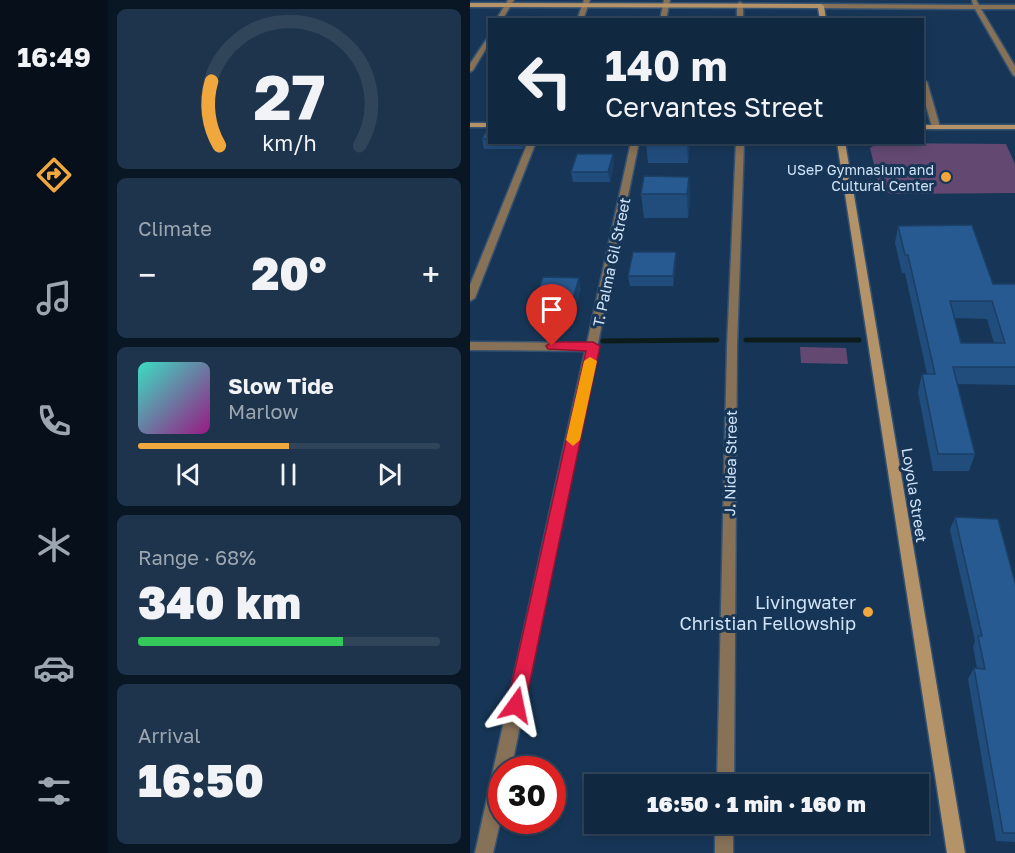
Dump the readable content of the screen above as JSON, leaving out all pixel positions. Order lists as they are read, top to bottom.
{
  "streets": {
    "main road": ["Loyola Street"],
    "street": ["T. Palma Gil Street", "J. Nidea Street"]
  },
  "places": ["USeP Gymnasium and Cultural Center", "Livingwater Christian Fellowship"],
  "page": {
    "tabs": "16:49",
    "turn": ["140 m", "Cervantes Street"],
    "tile": [
      "Climate",
      ["Range · 68%", "340 km"],
      ["Arrival", "16:50"]
    ],
    "heat": ["−", "20°", "+"],
    "song": ["Slow Tide", "Marlow"],
    "limit": "30",
    "trip": "16:50 · 1 min · 160 m",
    "gauge": ["27", "km/h"]
  }
}
